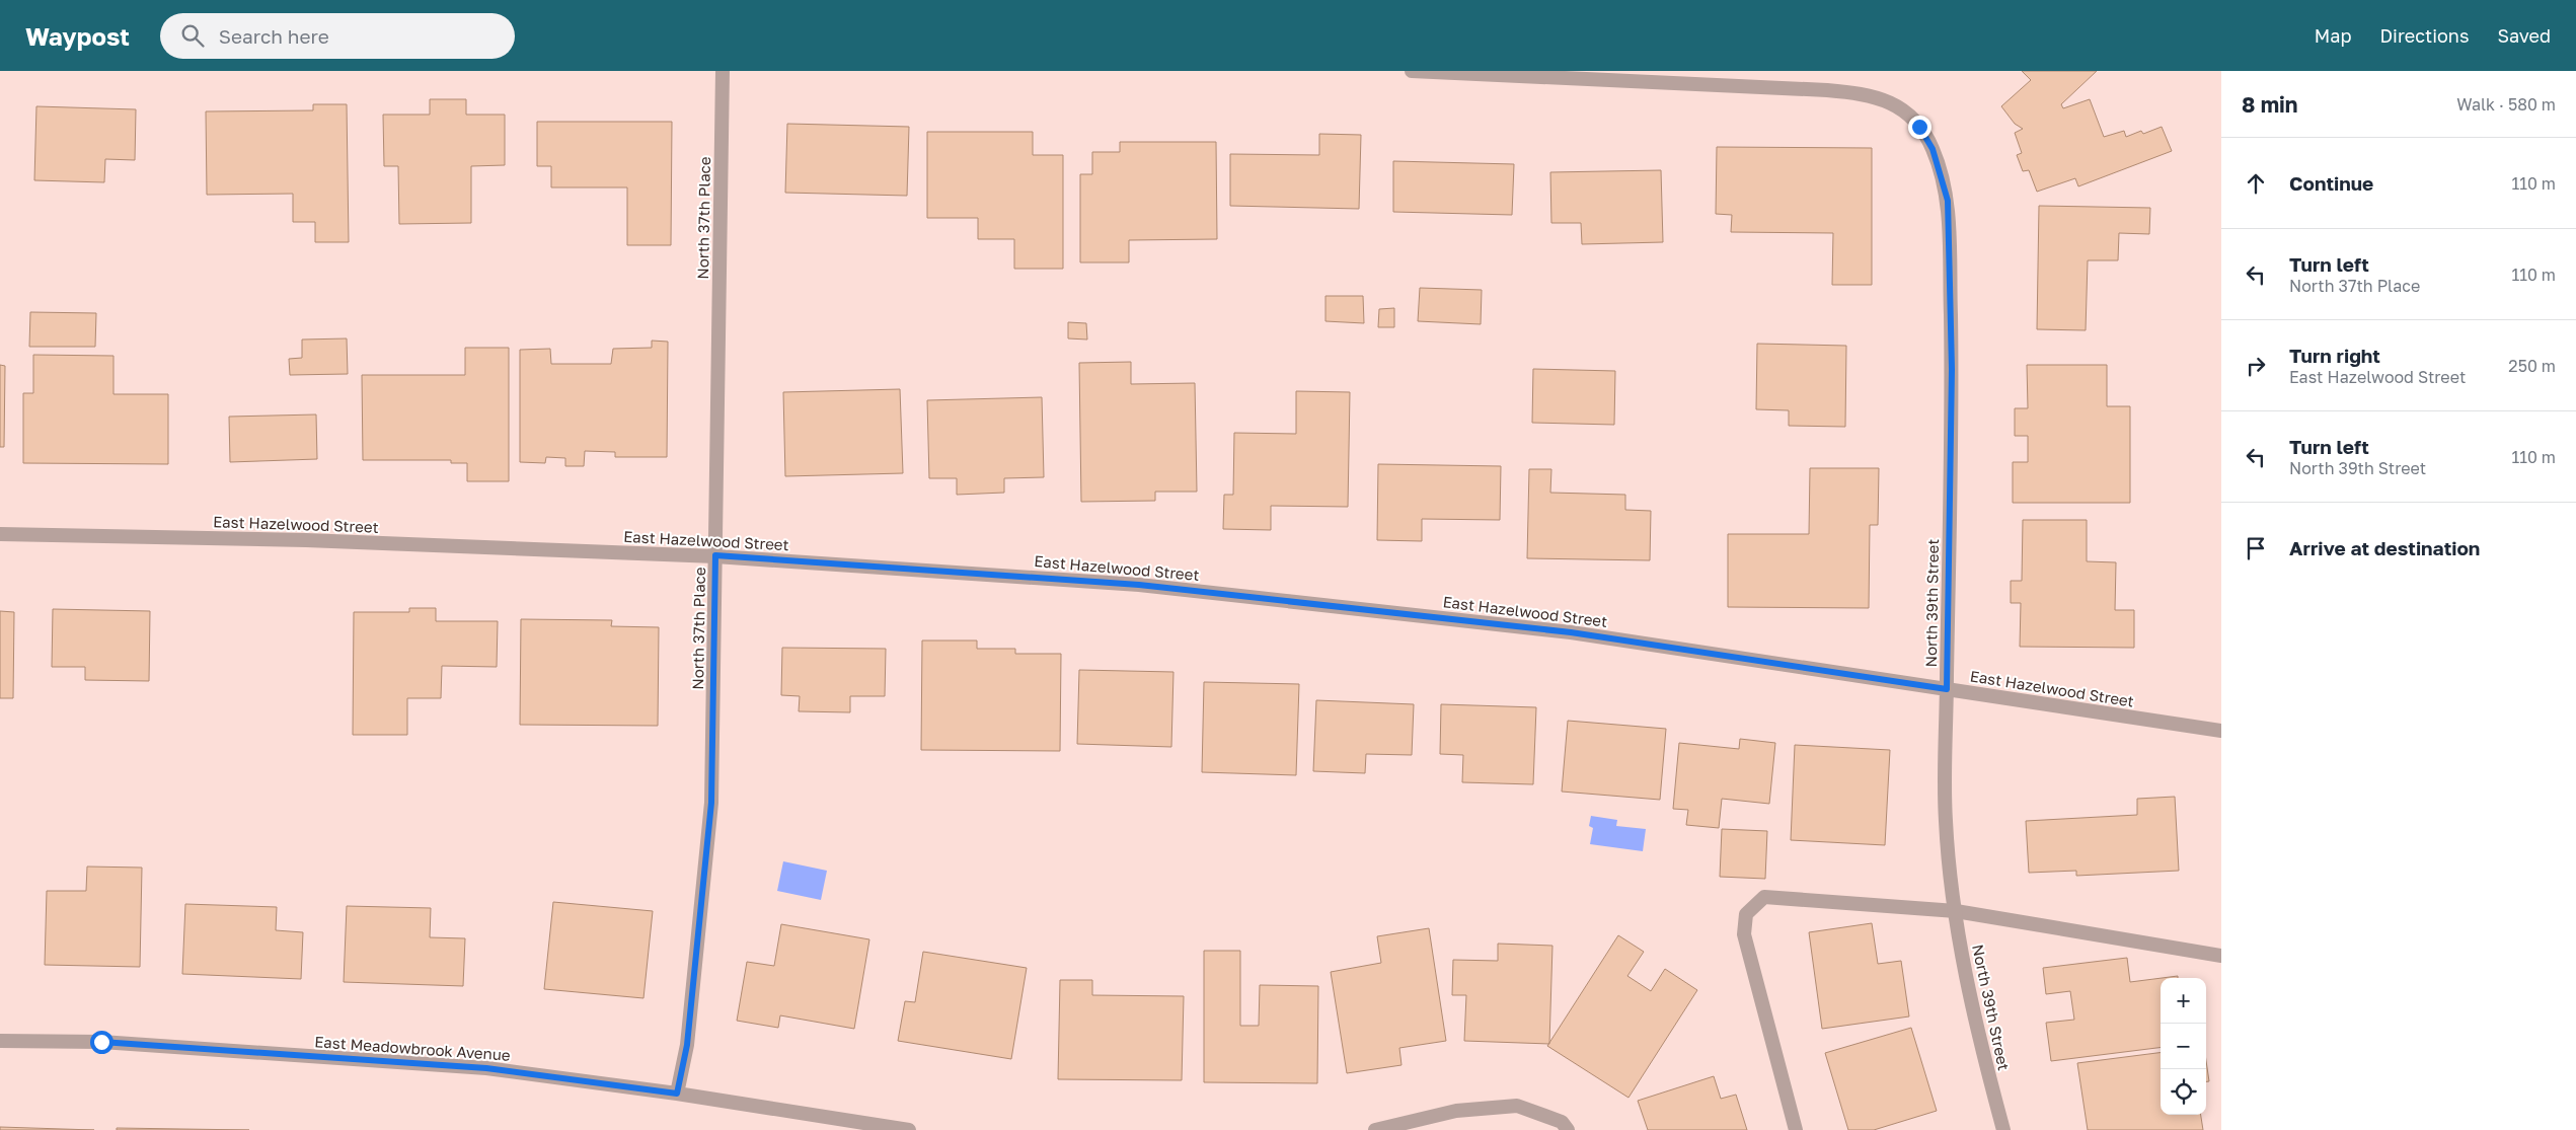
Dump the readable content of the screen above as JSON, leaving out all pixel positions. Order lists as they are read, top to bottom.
{
  "streets": {
    "street": [
      "North 37th Place",
      "East Hazelwood Street",
      "North 39th Street",
      "East Meadowbrook Avenue"
    ]
  },
  "crossings": [
    ["North 37th Place", "East Hazelwood Street"],
    ["North 37th Place", "East Meadowbrook Avenue"],
    ["East Hazelwood Street", "North 39th Street"]
  ],
  "page": {
    "header": "Waypost",
    "search": "Search here",
    "nav": ["Map", "Directions", "Saved"],
    "heading": ["8 min", "Walk · 580 m"],
    "list": [
      ["Continue", "110 m"],
      ["Turn left", "North 37th Place", "110 m"],
      ["Turn right", "East Hazelwood Street", "250 m"],
      ["Turn left", "North 39th Street", "110 m"],
      "Arrive at destination"
    ],
    "map_buttons": ["+", "−"]
  }
}
